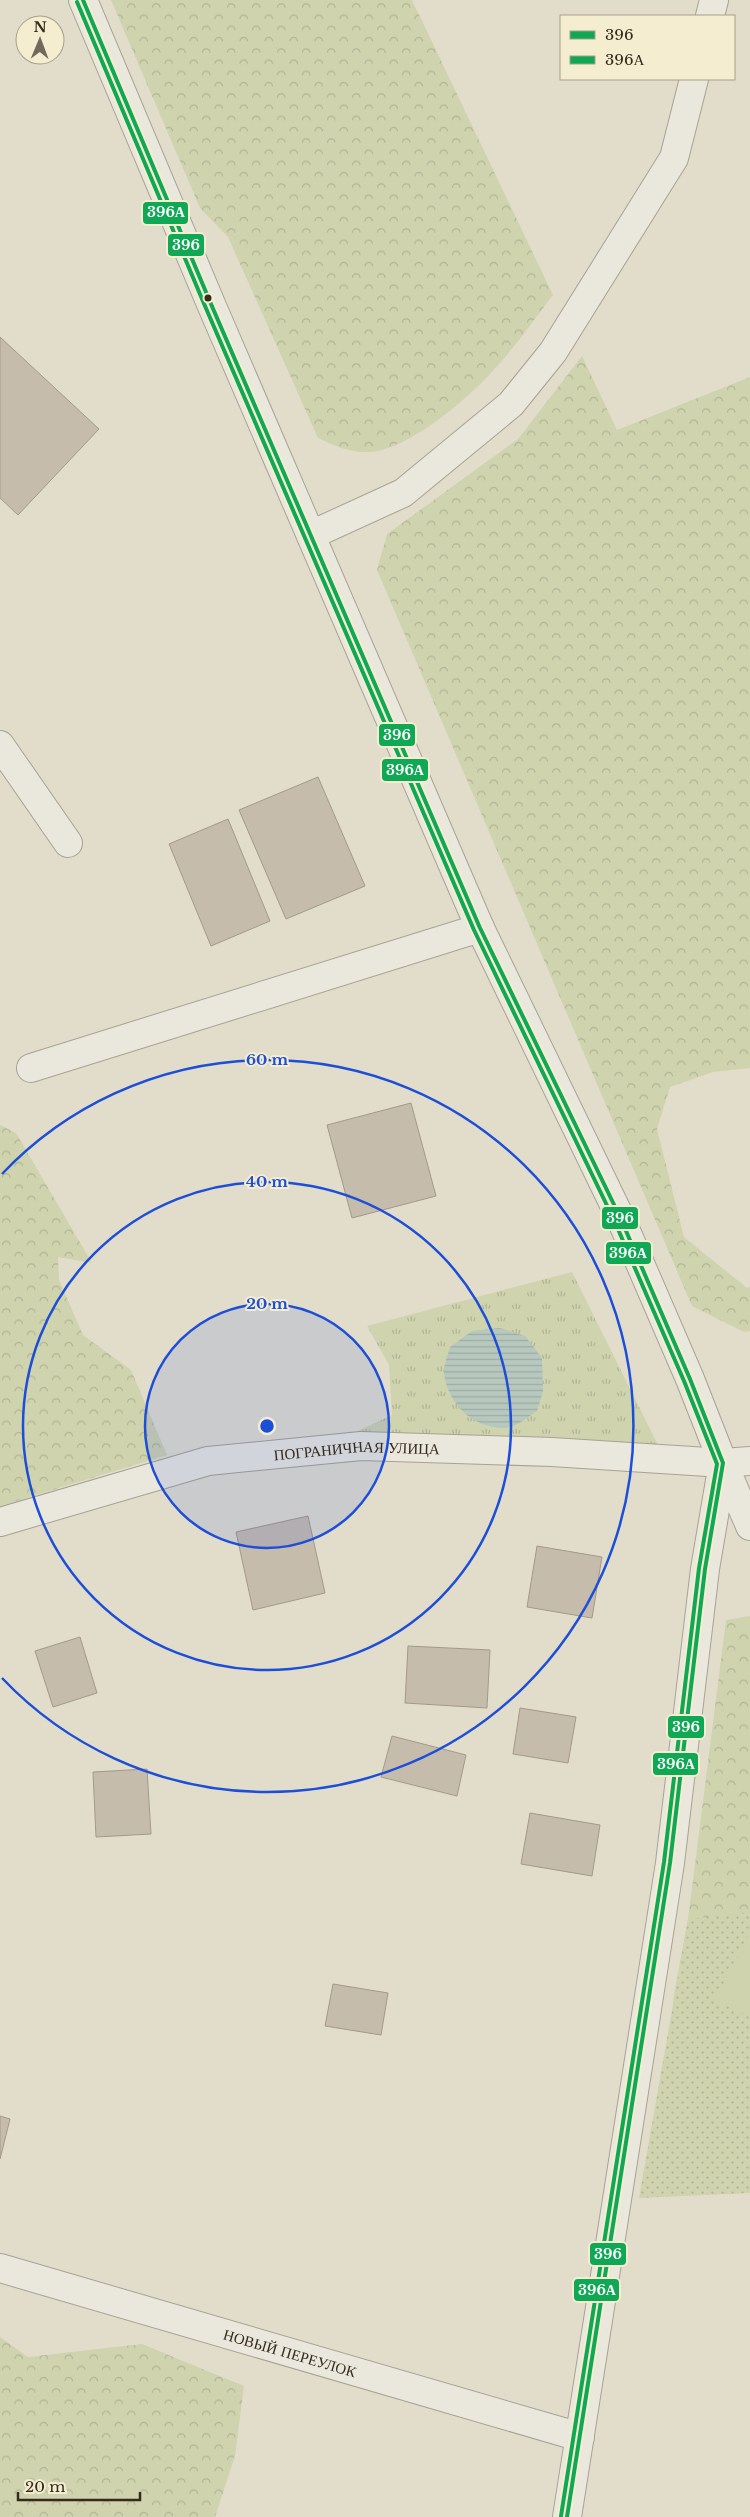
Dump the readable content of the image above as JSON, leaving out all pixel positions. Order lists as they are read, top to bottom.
{
  "streets": {
    "street": ["ПОГРАНИЧНАЯ УЛИЦА", "НОВЫЙ ПЕРЕУЛОК"]
  },
  "lines": ["transit line 396", "transit line 396А"],
  "legend": ["396", "396А"],
  "scale_bar": "20 m",
  "north": "top",
  "rings": ["60 m", "40 m", "20 m"]
}
